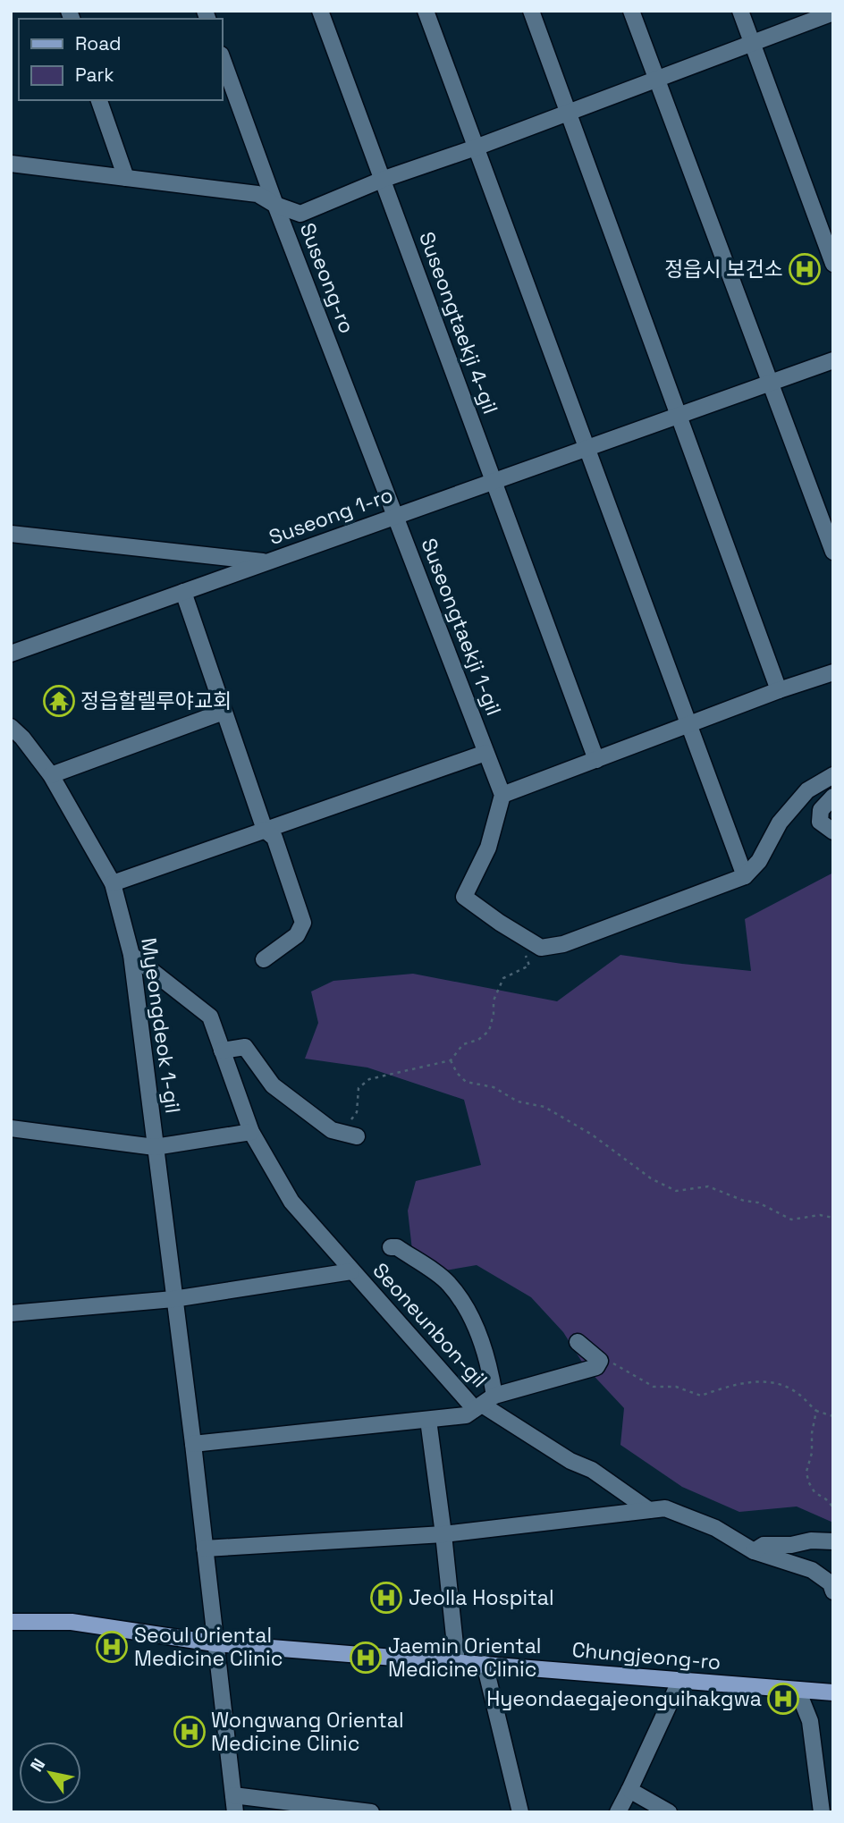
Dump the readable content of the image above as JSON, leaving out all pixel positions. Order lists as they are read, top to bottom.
{
  "streets": {
    "main road": ["Chungjeong-ro"],
    "street": [
      "Suseong-ro",
      "Suseongtaekji 4-gil",
      "Suseong 1-ro",
      "Suseongtaekji 1-gil",
      "Myeongdeok 1-gil",
      "Seoneunbon-gil"
    ]
  },
  "crossings": [
    ["Suseong-ro", "Suseong 1-ro"],
    ["Suseong-ro", "Suseongtaekji 1-gil"],
    ["Suseongtaekji 4-gil", "Suseong 1-ro"],
    ["Suseong 1-ro", "Suseongtaekji 1-gil"],
    ["Myeongdeok 1-gil", "Seoneunbon-gil"],
    ["Myeongdeok 1-gil", "Chungjeong-ro"]
  ],
  "places": {
    "hospital": [
      "정읍시 보건소",
      "Jeolla Hospital",
      "Seoul Oriental Medicine Clinic",
      "Jaemin Oriental Medicine Clinic",
      "Hyeondaegajeonguihakgwa",
      "Wongwang Oriental Medicine Clinic"
    ],
    "temple": ["정읍할렐루야교회"]
  },
  "legend": ["Road", "Park"],
  "north": "top left"
}
